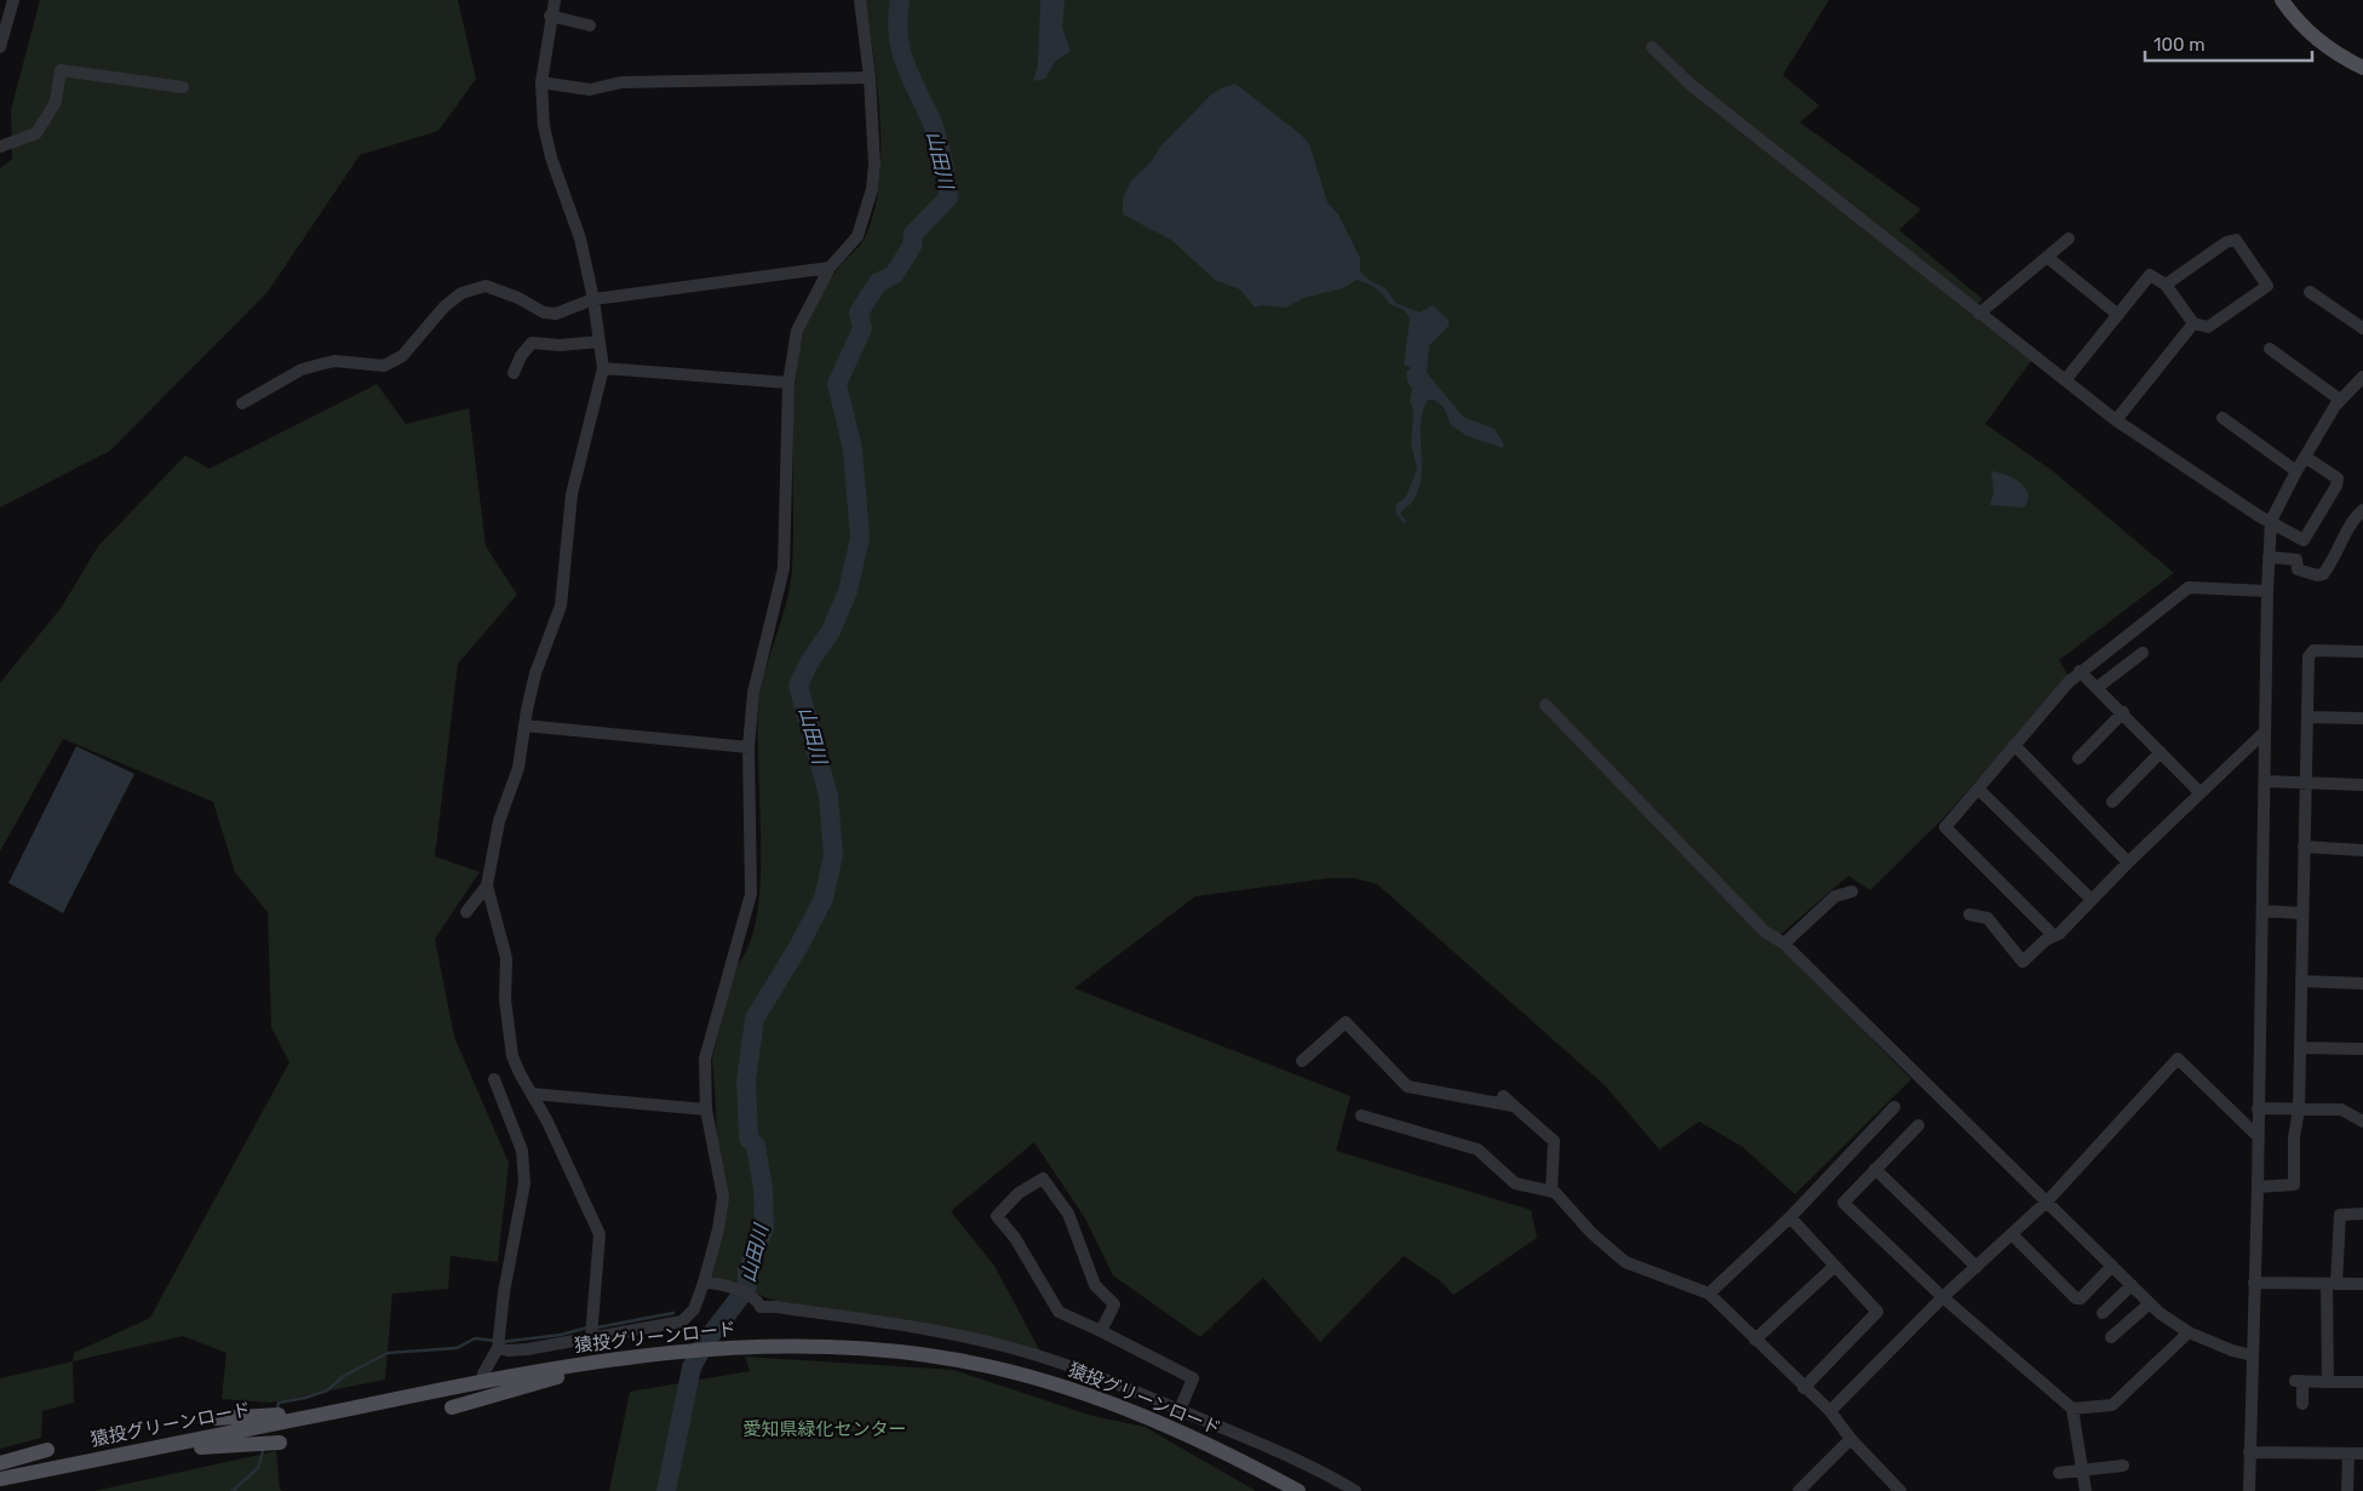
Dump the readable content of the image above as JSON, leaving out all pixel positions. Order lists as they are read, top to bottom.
{
  "streets": {
    "main road": ["猿投グリーンロード"]
  },
  "water": ["山田川"],
  "parks": ["愛知県緑化センター"],
  "scale_bar": "100 m"
}
